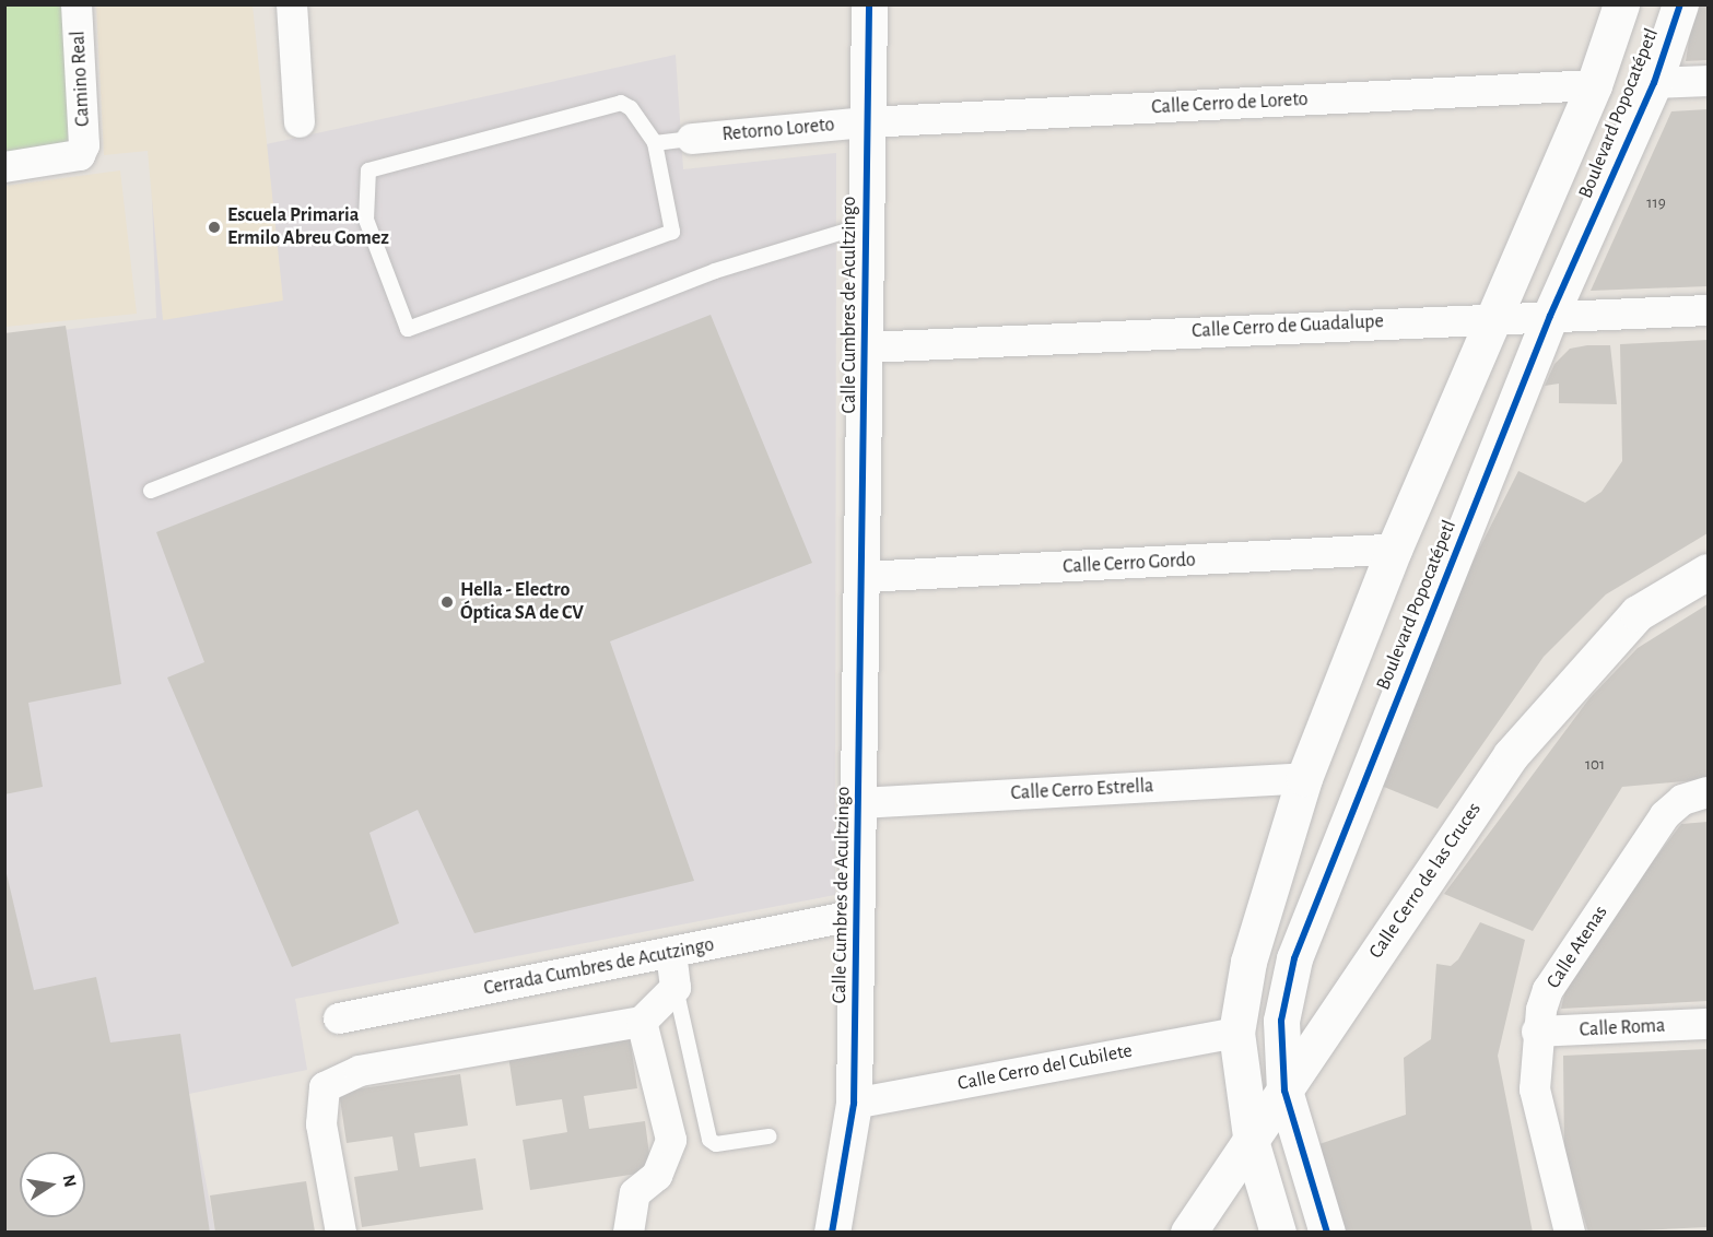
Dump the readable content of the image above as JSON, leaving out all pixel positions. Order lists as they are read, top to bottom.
{
  "streets": {
    "street": [
      "Camino Real",
      "Calle Cerro de Loreto",
      "Boulevard Popocatépetl",
      "Retorno Loreto",
      "Calle Cumbres de Acultzingo",
      "Calle Cerro de Guadalupe",
      "Calle Cerro Gordo",
      "Calle Cerro Estrella",
      "Calle Cerro de las Cruces",
      "Calle Atenas",
      "Cerrada Cumbres de Acutzingo",
      "Calle Roma",
      "Calle Cerro del Cubilete"
    ]
  },
  "crossings": [
    ["Calle Cerro de Loreto", "Boulevard Popocatépetl"],
    ["Calle Cerro de Loreto", "Retorno Loreto"],
    ["Calle Cerro de Loreto", "Calle Cumbres de Acultzingo"],
    ["Boulevard Popocatépetl", "Calle Cerro de Guadalupe"],
    ["Boulevard Popocatépetl", "Calle Cerro Gordo"],
    ["Boulevard Popocatépetl", "Calle Cerro Estrella"],
    ["Boulevard Popocatépetl", "Calle Cerro de las Cruces"],
    ["Boulevard Popocatépetl", "Calle Cerro del Cubilete"],
    ["Retorno Loreto", "Calle Cumbres de Acultzingo"],
    ["Calle Cumbres de Acultzingo", "Calle Cerro de Guadalupe"],
    ["Calle Cumbres de Acultzingo", "Calle Cerro Gordo"],
    ["Calle Cumbres de Acultzingo", "Calle Cerro Estrella"],
    ["Calle Cumbres de Acultzingo", "Cerrada Cumbres de Acutzingo"],
    ["Calle Cumbres de Acultzingo", "Calle Cerro del Cubilete"],
    ["Calle Atenas", "Calle Roma"]
  ],
  "places": ["Escuela Primaria Ermilo Abreu Gomez", "Hella - Electro Óptica SA de CV"],
  "house_numbers": ["119", "101"],
  "north": "right"
}
